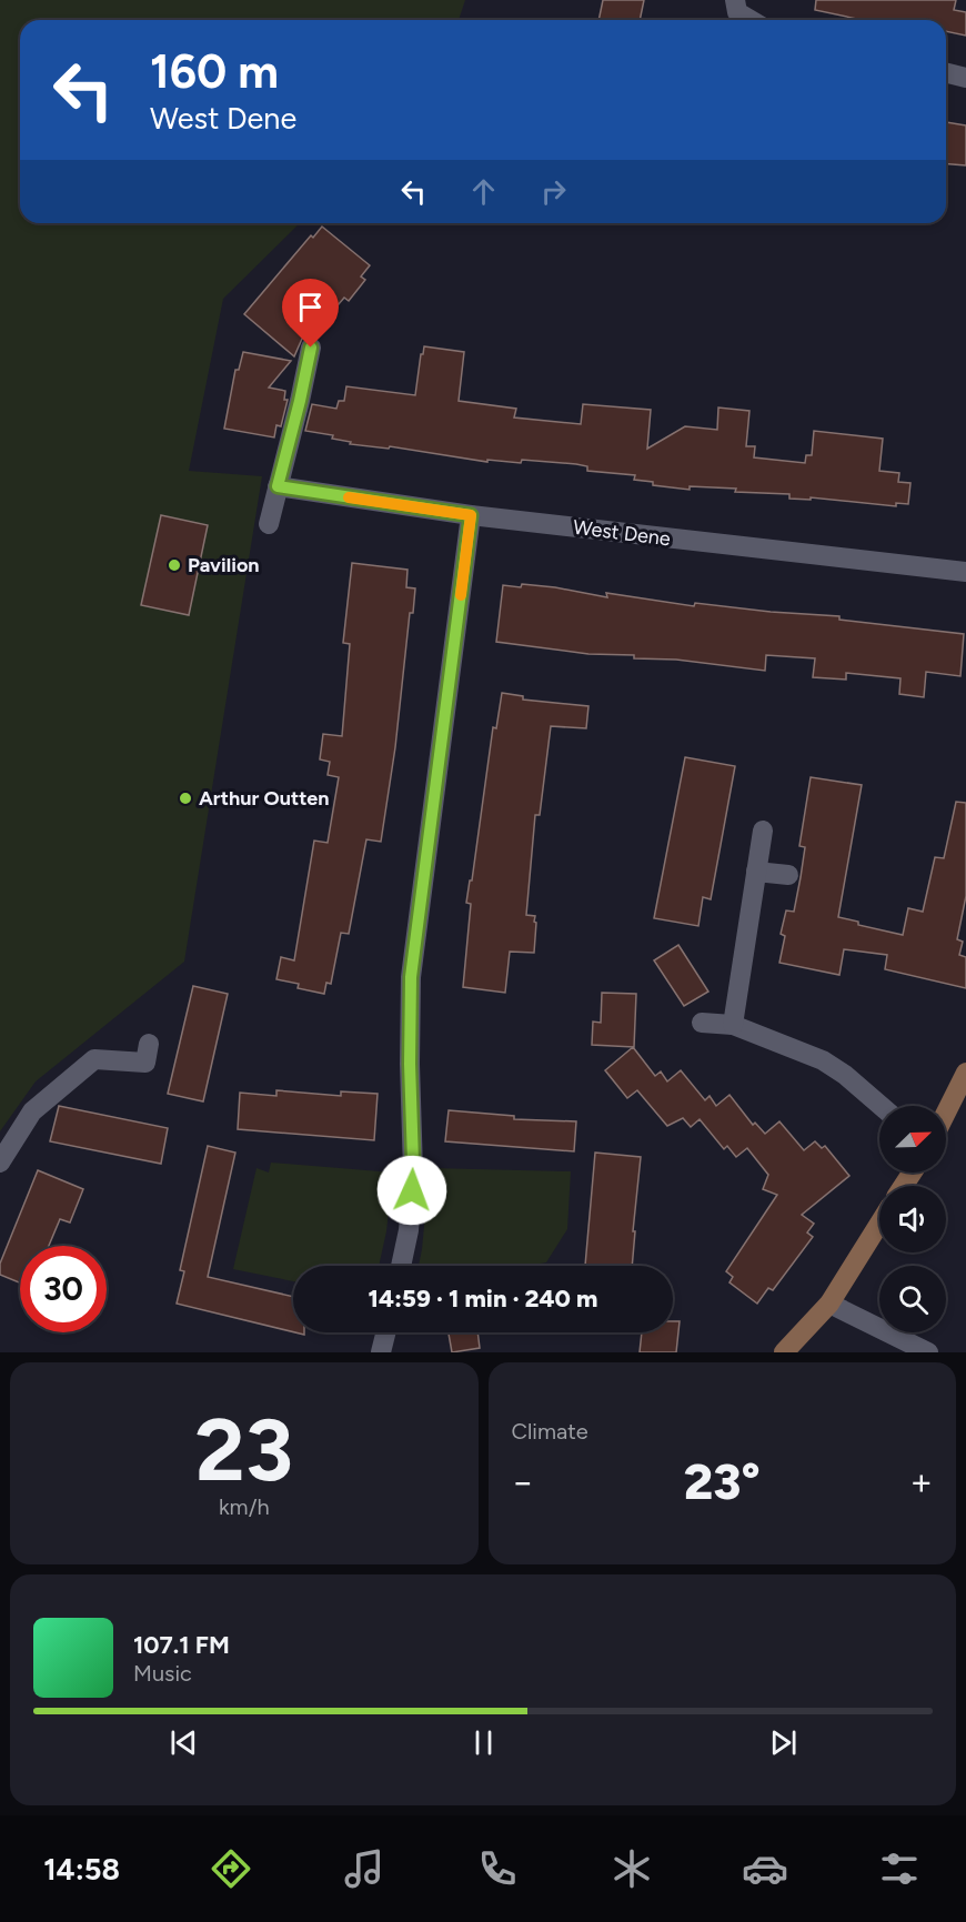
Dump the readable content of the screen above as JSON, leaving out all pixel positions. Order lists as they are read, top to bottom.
{
  "streets": {
    "street": ["West Dene"]
  },
  "places": ["Pavilion", "Arthur Outten"],
  "north": "top right",
  "page": {
    "turn": ["160 m", "West Dene"],
    "limit": "30",
    "trip": "14:59 · 1 min · 240 m",
    "tile": [
      ["23", "km/h"],
      "Climate"
    ],
    "heat": ["−", "23°", "+"],
    "song": ["107.1 FM", "Music"],
    "tabs": "14:58"
  }
}
